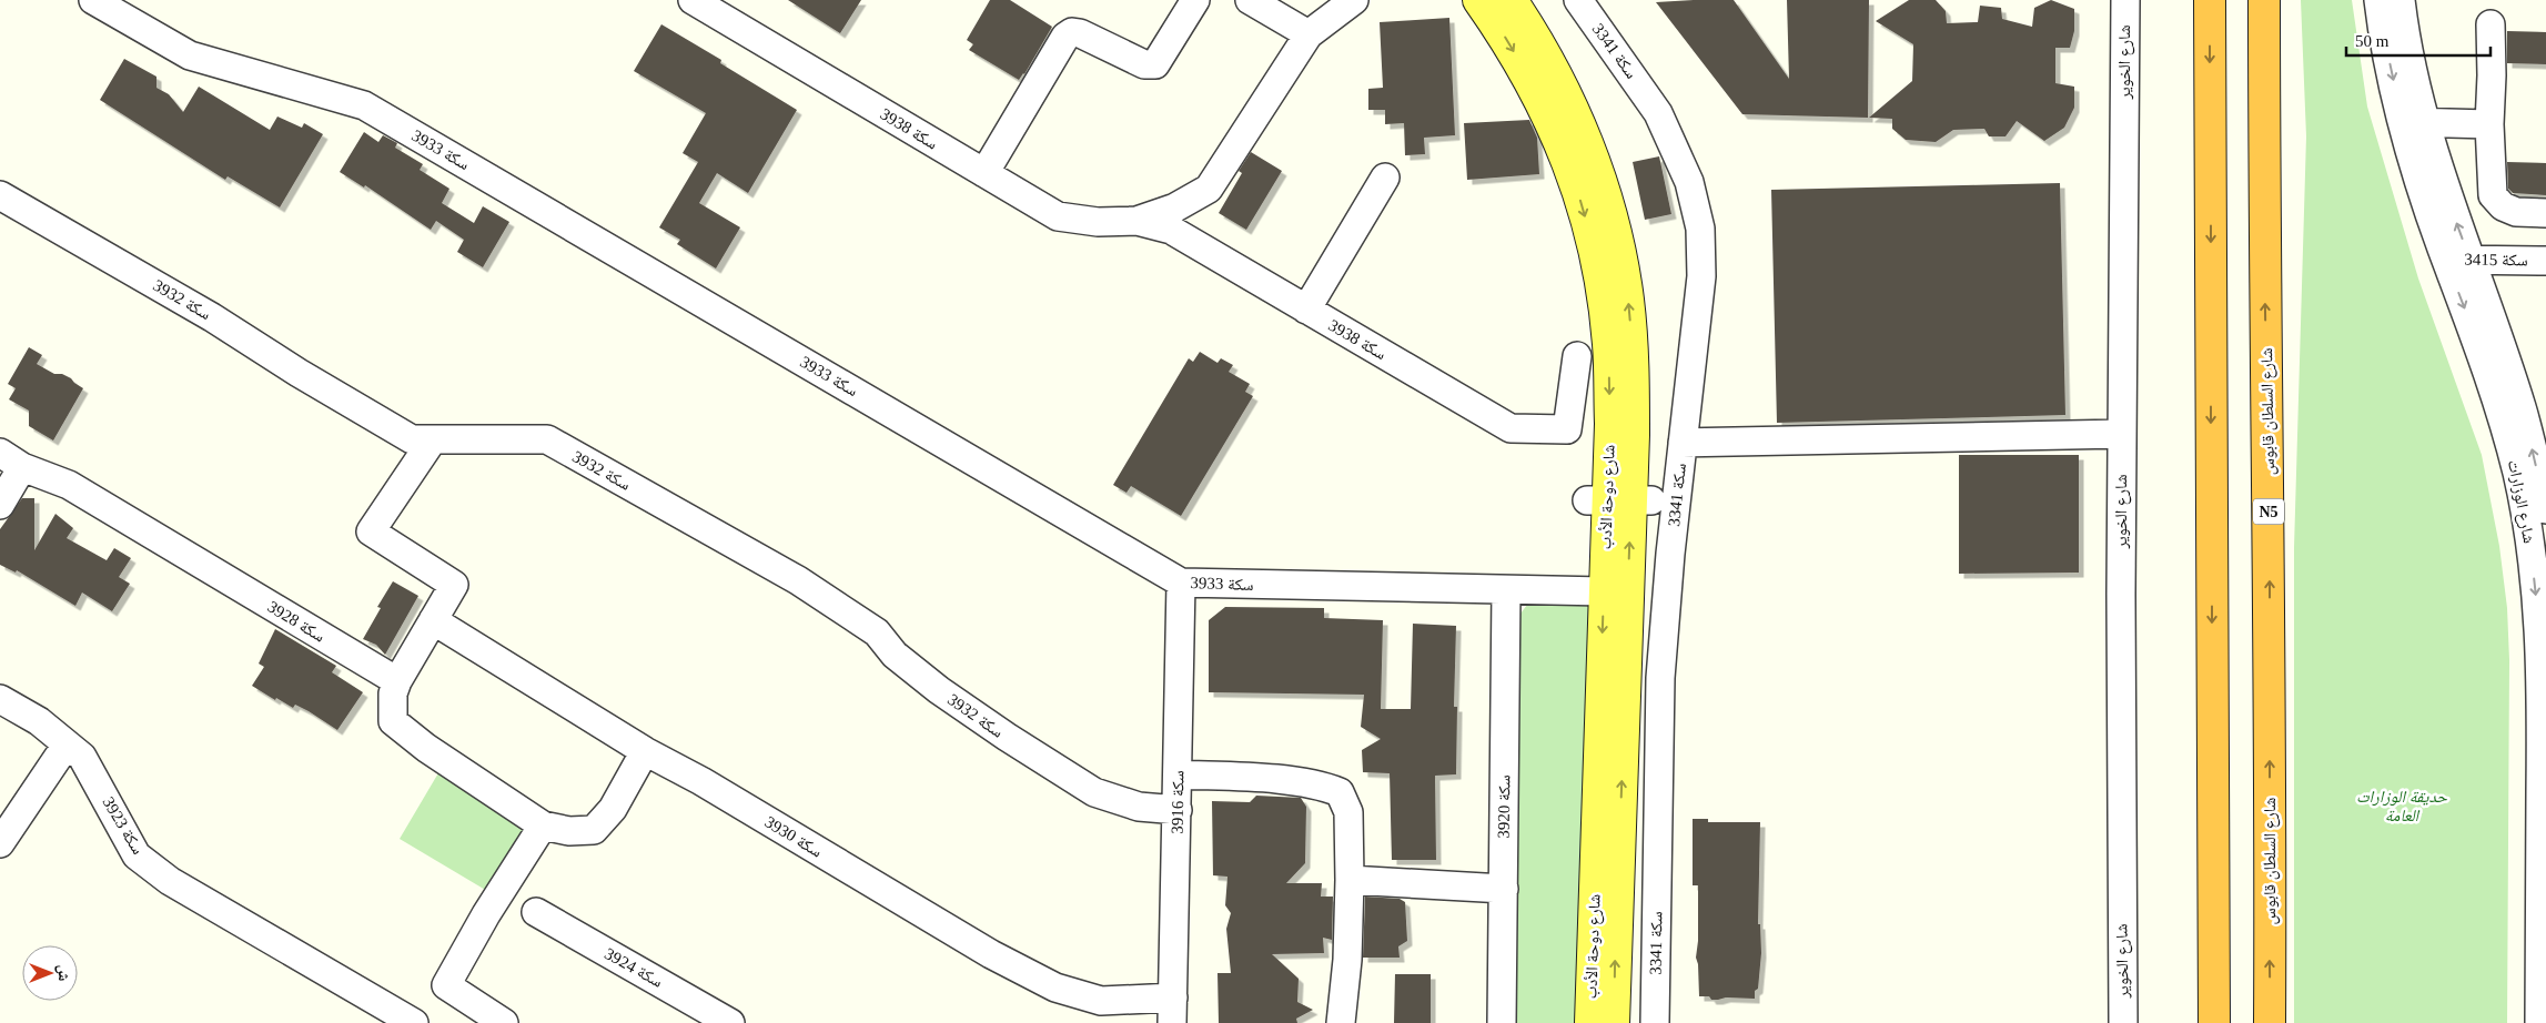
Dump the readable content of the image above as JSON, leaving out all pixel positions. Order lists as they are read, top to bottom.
{
  "streets": {
    "highway": ["شارع السلطان قابوس", "N5"],
    "main road": ["شارع دوحة الأدب"],
    "street": [
      "سكة 3341",
      "شارع الخوير",
      "سكة 3938",
      "سكة 3933",
      "سكة 3415",
      "سكة 3932",
      "شارع الوزارات",
      "سكة 3928",
      "سكة 3916",
      "سكة 3920",
      "سكة 3923",
      "سكة 3930",
      "سكة 3924"
    ]
  },
  "crossings": [
    ["سكة 3933", "شارع دوحة الأدب"],
    ["سكة 3933", "سكة 3916"],
    ["سكة 3933", "سكة 3920"],
    ["سكة 3415", "شارع الوزارات"],
    ["سكة 3932", "سكة 3916"],
    ["سكة 3916", "سكة 3930"]
  ],
  "parks": ["حديقة الوزارات العامة"],
  "scale_bar": "50 m",
  "north": "right"
}
